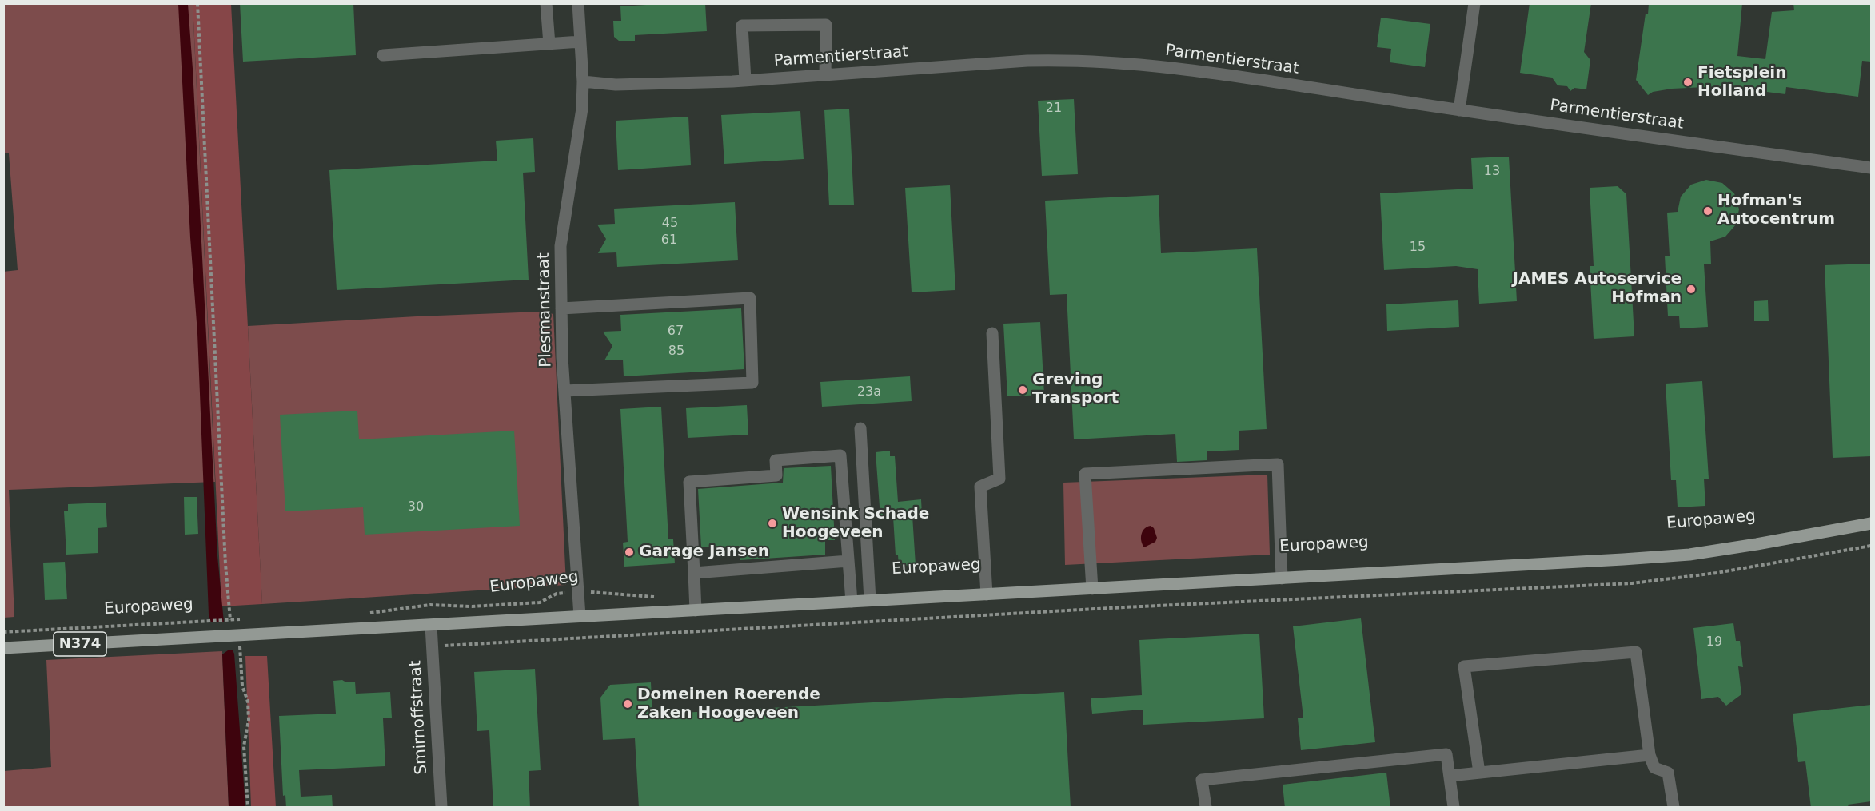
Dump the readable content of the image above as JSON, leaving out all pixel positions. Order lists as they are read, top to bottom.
{
  "streets": {
    "main road": ["Europaweg", "N374"],
    "street": ["Parmentierstraat", "Plesmanstraat", "Smirnoffstraat"]
  },
  "crossings": [
    ["Parmentierstraat", "Plesmanstraat"],
    ["Plesmanstraat", "Europaweg"],
    ["Europaweg", "Smirnoffstraat"]
  ],
  "places": [
    "Fietsplein Holland",
    "Hofman's Autocentrum",
    "JAMES Autoservice Hofman",
    "Greving Transport",
    "Wensink Schade Hoogeveen",
    "Garage Jansen",
    "Domeinen Roerende Zaken Hoogeveen"
  ],
  "house_numbers": [
    "21",
    "13",
    "45",
    "61",
    "15",
    "67",
    "85",
    "23a",
    "30",
    "19"
  ]
}
